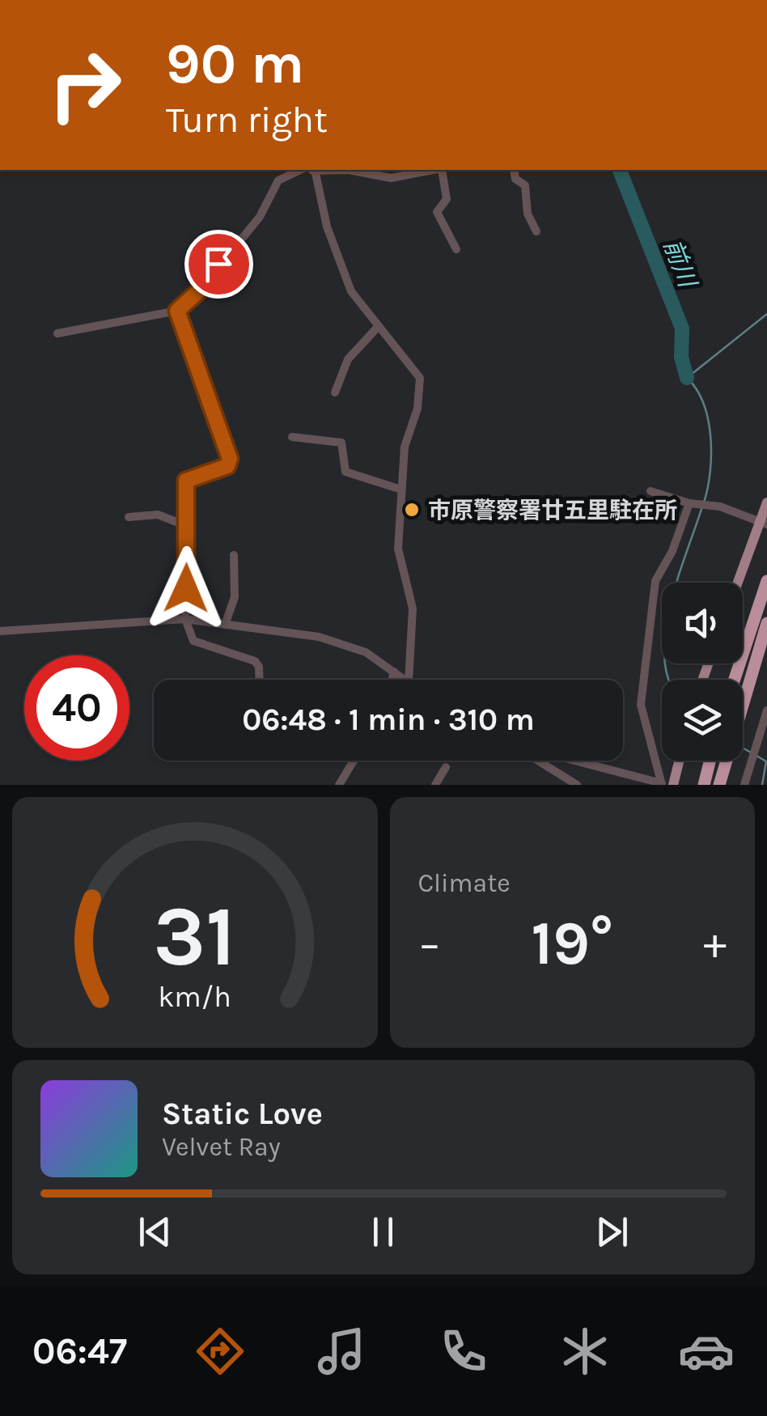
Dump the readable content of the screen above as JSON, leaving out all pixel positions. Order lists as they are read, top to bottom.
{
  "water": ["前川"],
  "places": ["市原警察署廿五里駐在所"],
  "page": {
    "turn": ["90 m", "Turn right"],
    "limit": "40",
    "trip": "06:48 · 1 min · 310 m",
    "tile": "Climate",
    "heat": ["−", "19°", "+"],
    "song": ["Static Love", "Velvet Ray"],
    "tabs": "06:47",
    "gauge": ["31", "km/h"]
  }
}
